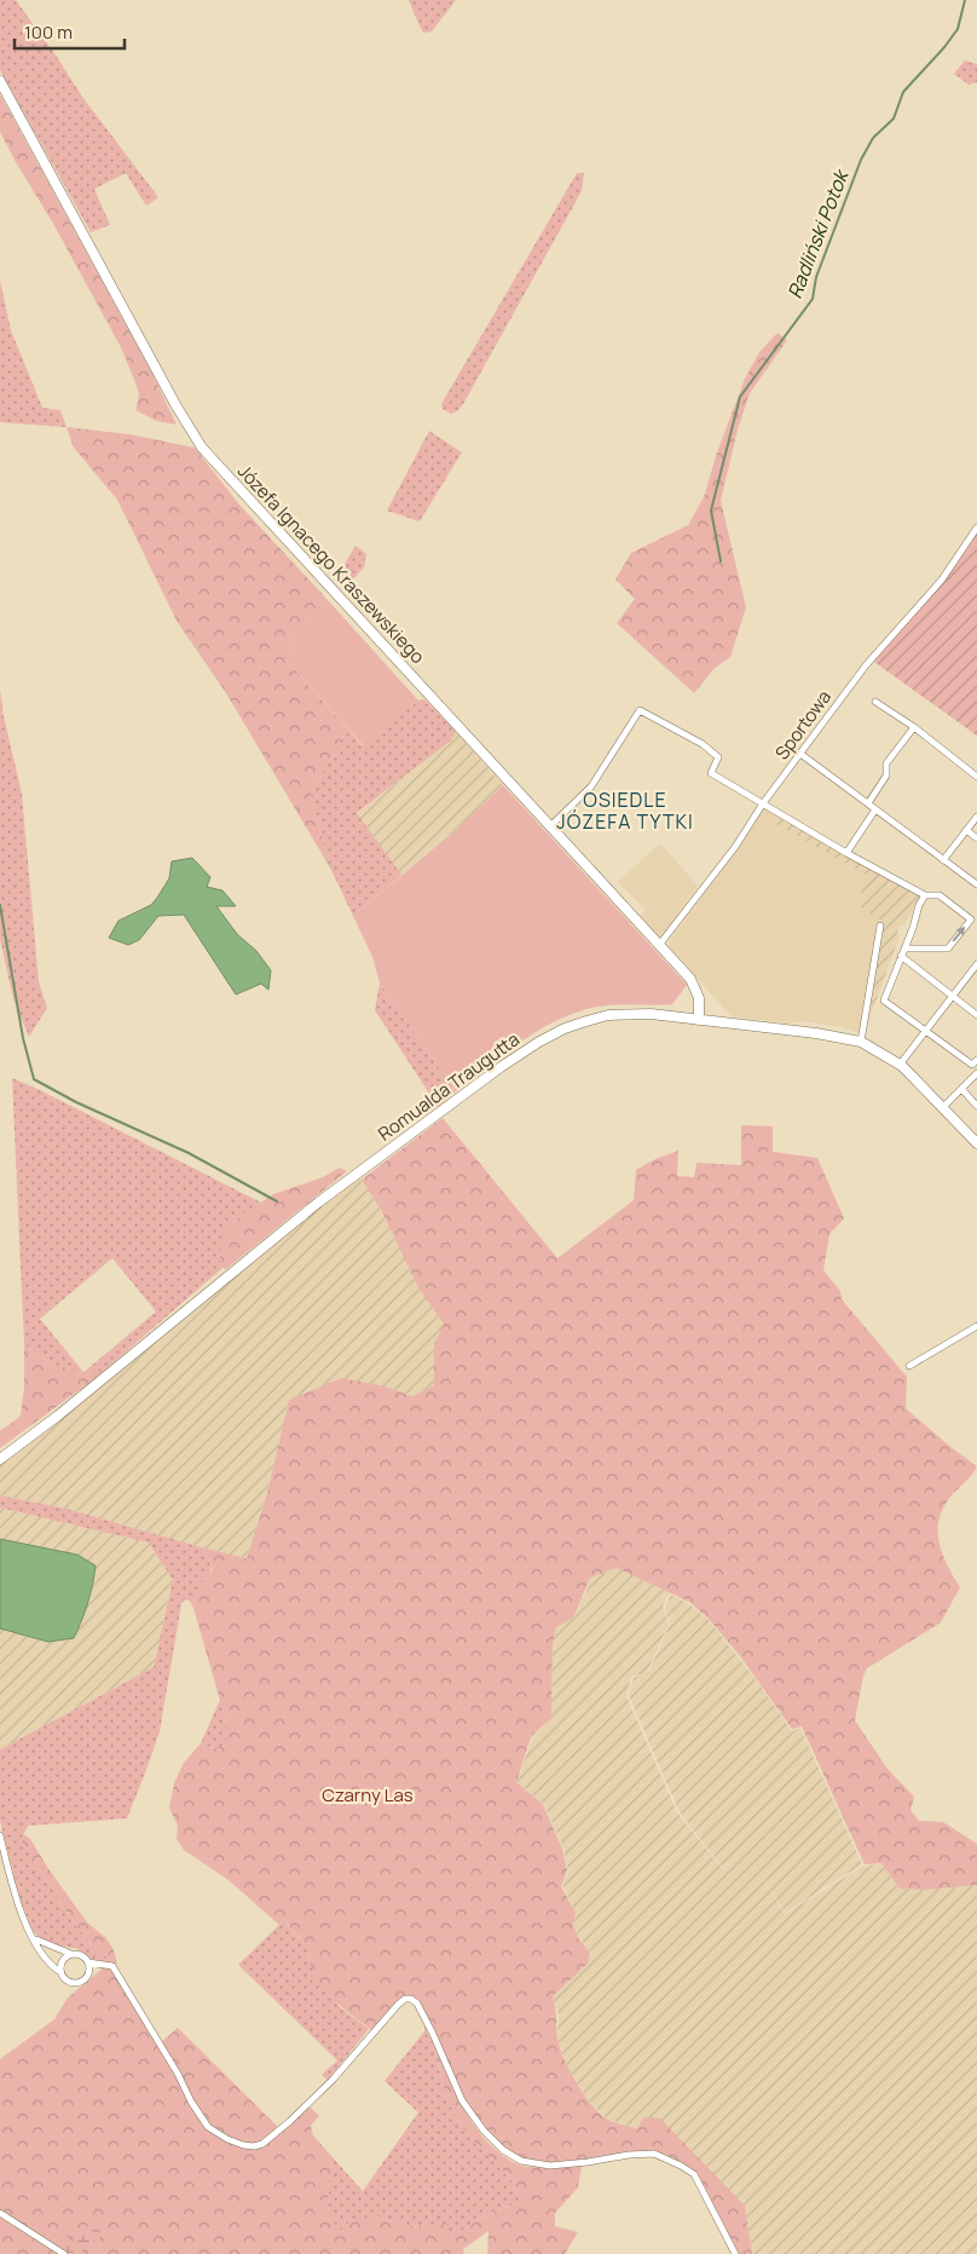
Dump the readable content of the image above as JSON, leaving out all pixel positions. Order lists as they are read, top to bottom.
{
  "streets": {
    "street": ["Józefa Ignacego Kraszewskiego", "Sportowa", "Romualda Traugutta"]
  },
  "crossings": [
    ["Józefa Ignacego Kraszewskiego", "Sportowa"],
    ["Józefa Ignacego Kraszewskiego", "Romualda Traugutta"]
  ],
  "districts": ["OSIEDLE JÓZEFA TYTKI"],
  "water": ["Radliński Potok"],
  "parks": ["Czarny Las"],
  "scale_bar": "100 m"
}
